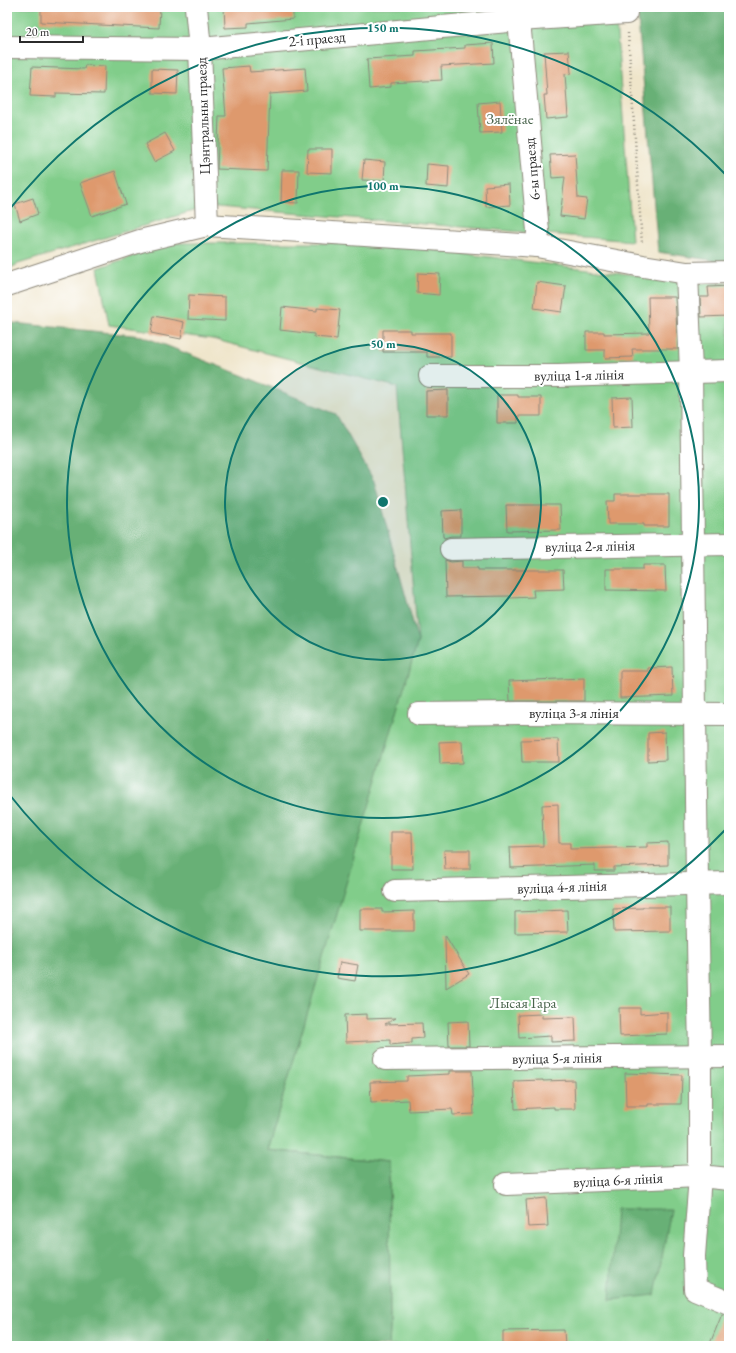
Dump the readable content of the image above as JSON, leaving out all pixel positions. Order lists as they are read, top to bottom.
{
  "streets": {
    "street": [
      "2-і праезд",
      "Цэнтральны праезд",
      "6-ы праезд",
      "вуліца 1-я лінія",
      "вуліца 2-я лінія",
      "вуліца 3-я лінія",
      "вуліца 4-я лінія",
      "вуліца 5-я лінія",
      "вуліца 6-я лінія"
    ]
  },
  "crossings": [
    ["2-і праезд", "Цэнтральны праезд"],
    ["2-і праезд", "6-ы праезд"]
  ],
  "parks": ["Зялёнае", "Лысая Гара"],
  "scale_bar": "20 m",
  "rings": ["150 m", "100 m", "50 m"]
}
